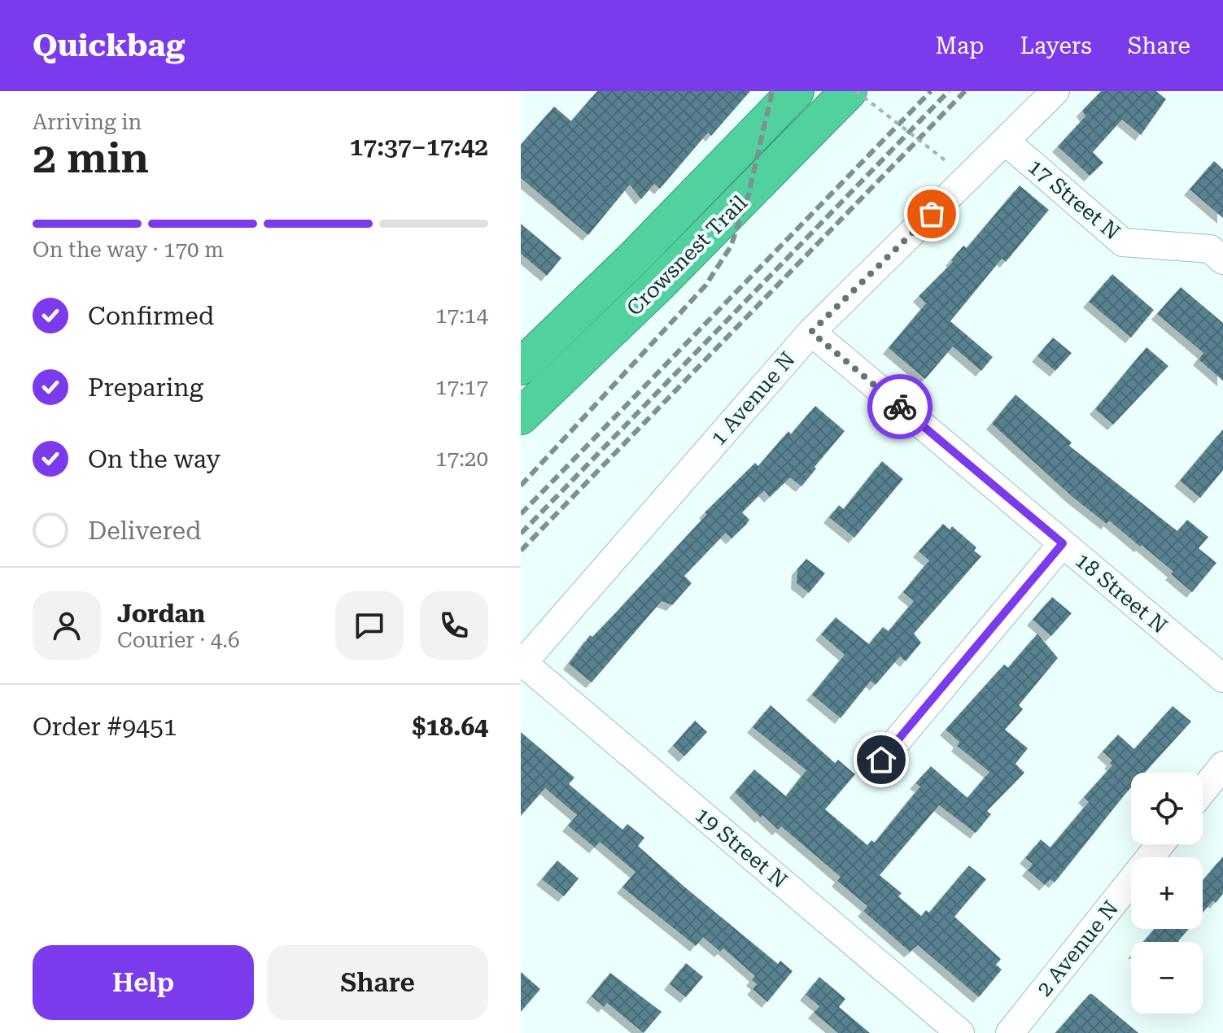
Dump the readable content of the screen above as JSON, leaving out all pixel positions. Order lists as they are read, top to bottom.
{
  "streets": {
    "highway": ["Crowsnest Trail"],
    "street": [
      "17 Street N",
      "1 Avenue N",
      "18 Street N",
      "19 Street N",
      "2 Avenue N"
    ]
  },
  "crossings": [
    ["17 Street N", "1 Avenue N"],
    ["1 Avenue N", "18 Street N"],
    ["1 Avenue N", "19 Street N"]
  ],
  "page": {
    "header": "Quickbag",
    "nav": ["Map", "Layers", "Share"],
    "heading": ["2 min", "Arriving in", "17:37–17:42"],
    "panel": [
      "Jordan",
      "Courier · 4.6",
      "Order #9451",
      "$18.64"
    ],
    "bar": "On the way · 170 m",
    "list": [
      ["Confirmed", "17:14"],
      ["Preparing", "17:17"],
      ["On the way", "17:20"],
      "Delivered"
    ],
    "map_buttons": ["+", "−"],
    "buttons": ["Help", "Share"]
  }
}
